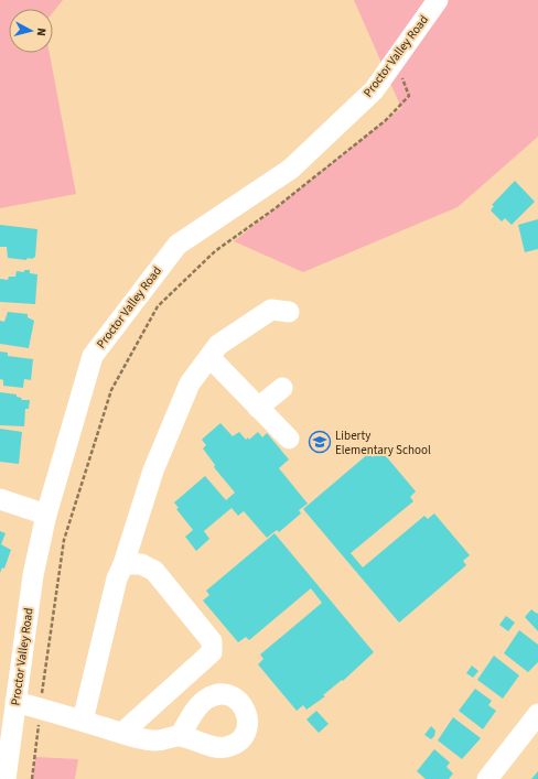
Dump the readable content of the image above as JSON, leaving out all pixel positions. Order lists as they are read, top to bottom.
{
  "streets": {
    "street": ["Proctor Valley Road"]
  },
  "places": {
    "school or university": ["Liberty Elementary School"]
  },
  "north": "right"
}
